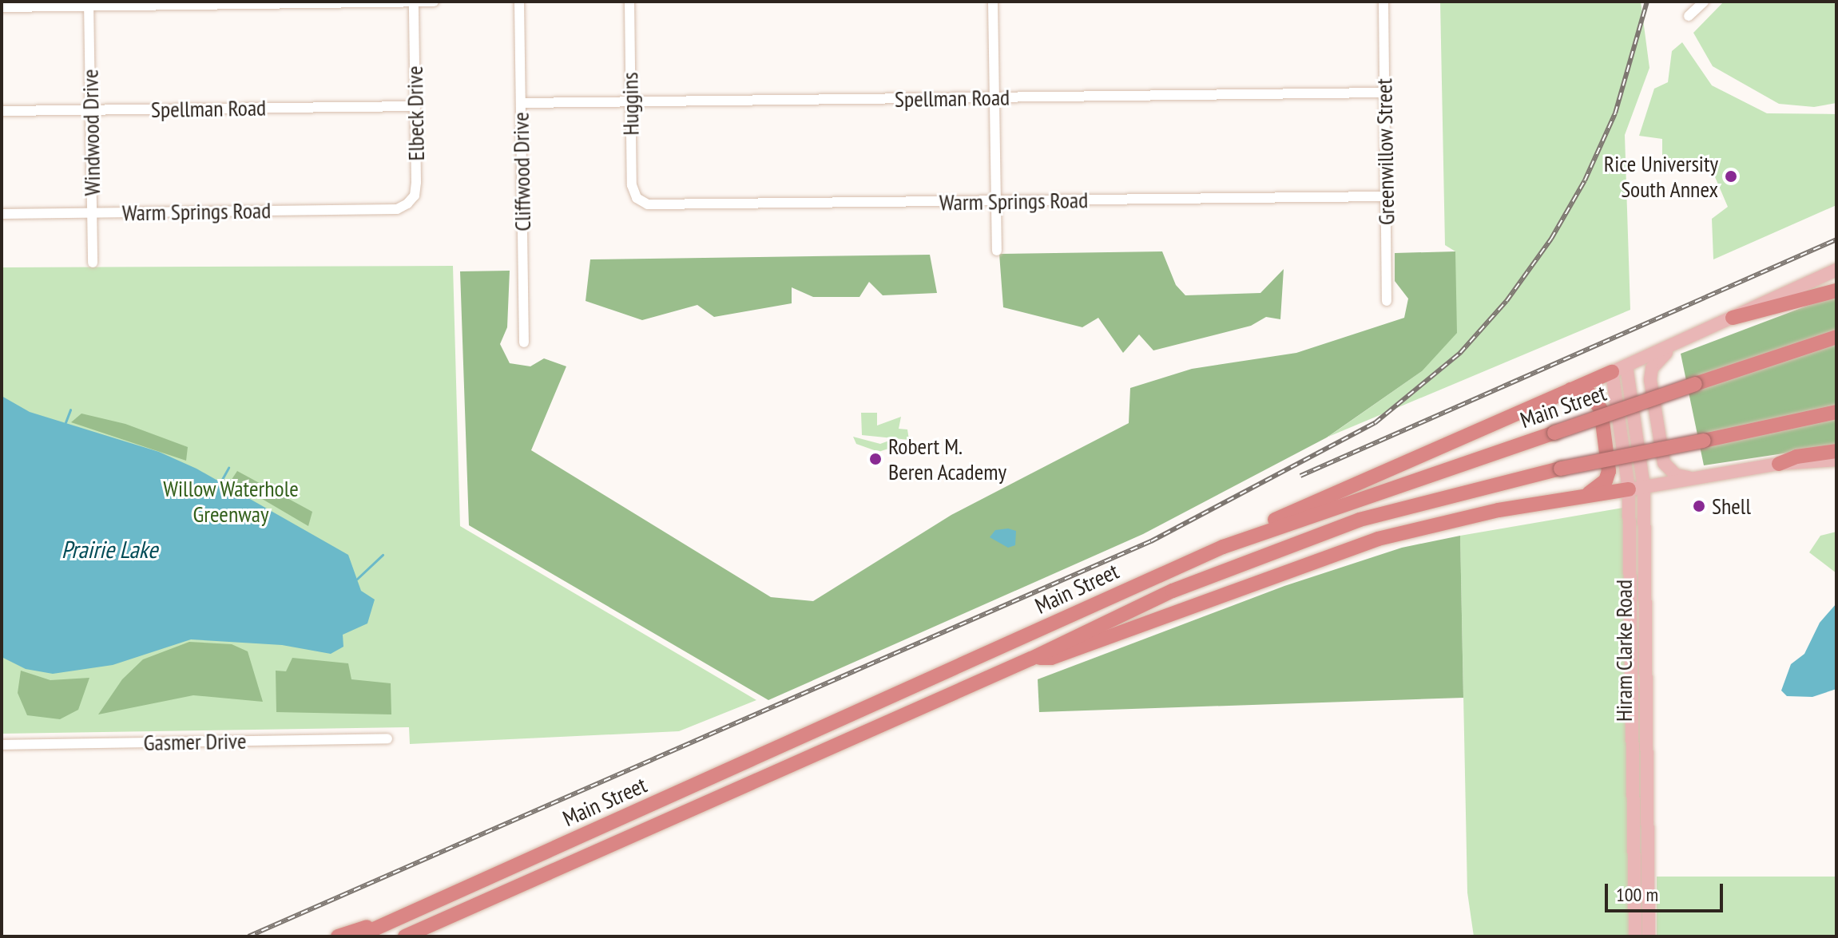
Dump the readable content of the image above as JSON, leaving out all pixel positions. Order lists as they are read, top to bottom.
{
  "streets": {
    "highway": ["Main Street"],
    "main road": ["Hiram Clarke Road"],
    "street": [
      "Spellman Road",
      "Huggins",
      "Elbeck Drive",
      "Windwood Drive",
      "Greenwillow Street",
      "Cliffwood Drive",
      "Warm Springs Road",
      "Gasmer Drive"
    ]
  },
  "crossings": [
    ["Spellman Road", "Huggins"],
    ["Spellman Road", "Elbeck Drive"],
    ["Spellman Road", "Windwood Drive"],
    ["Spellman Road", "Greenwillow Street"],
    ["Spellman Road", "Cliffwood Drive"],
    ["Huggins", "Warm Springs Road"],
    ["Elbeck Drive", "Warm Springs Road"],
    ["Windwood Drive", "Warm Springs Road"],
    ["Greenwillow Street", "Warm Springs Road"]
  ],
  "water": ["Prairie Lake"],
  "parks": ["Willow Waterhole Greenway"],
  "places": ["Rice University South Annex", "Robert M. Beren Academy", "Shell"],
  "scale_bar": "100 m"
}
